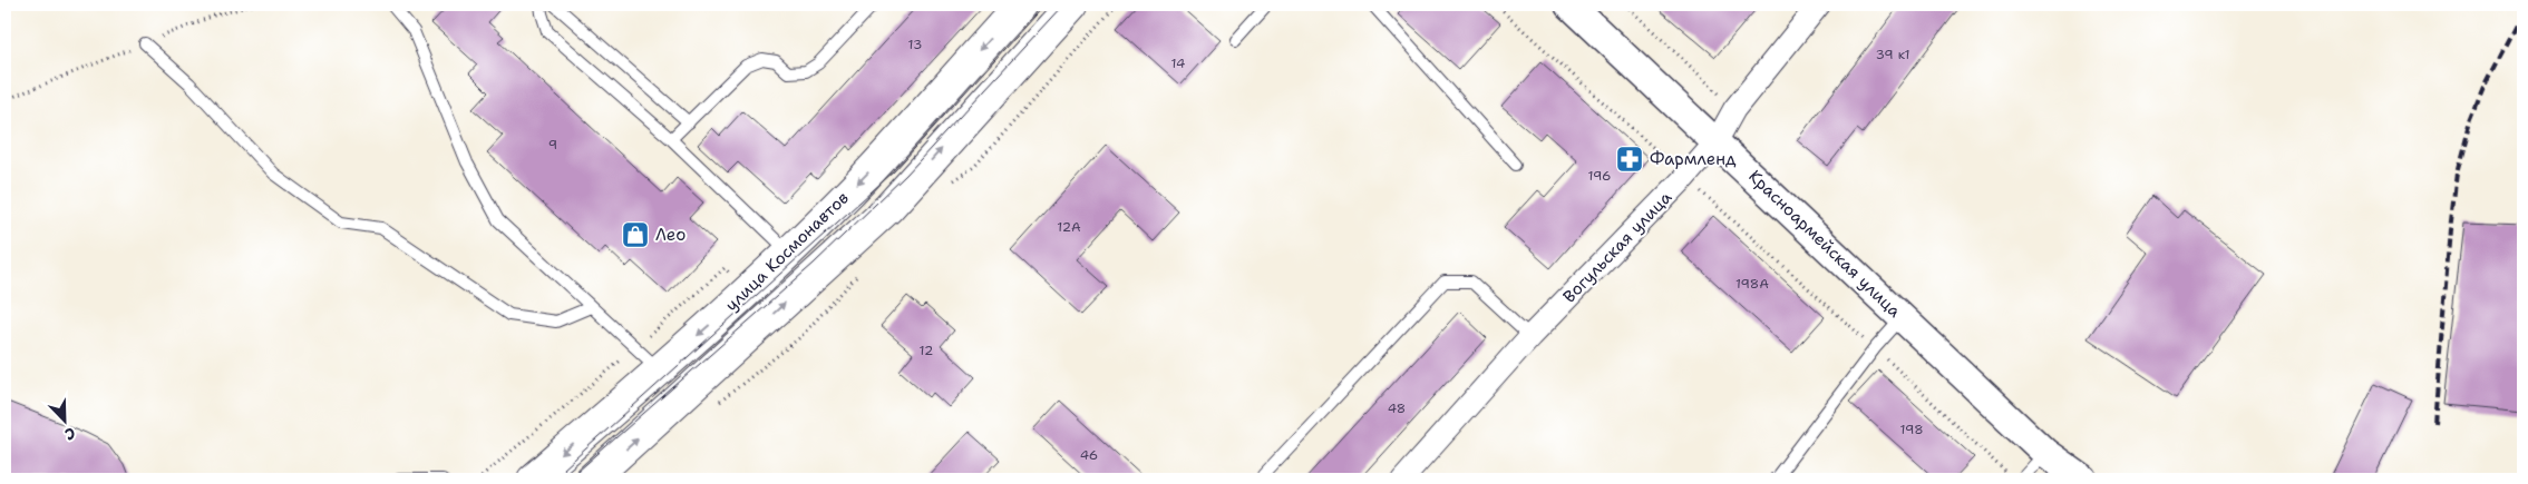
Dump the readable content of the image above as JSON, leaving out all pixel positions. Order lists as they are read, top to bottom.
{
  "streets": {
    "main road": ["улица Космонавтов"],
    "street": ["Красноармейская улица", "Вогульская улица"]
  },
  "crossings": [
    ["Красноармейская улица", "Вогульская улица"]
  ],
  "places": {
    "pharmacy": ["Фармленд"],
    "shop": ["Лео"]
  },
  "house_numbers": [
    "13",
    "39 к1",
    "14",
    "9",
    "196",
    "12А",
    "198А",
    "12",
    "48",
    "198",
    "46"
  ],
  "north": "bottom right"
}
